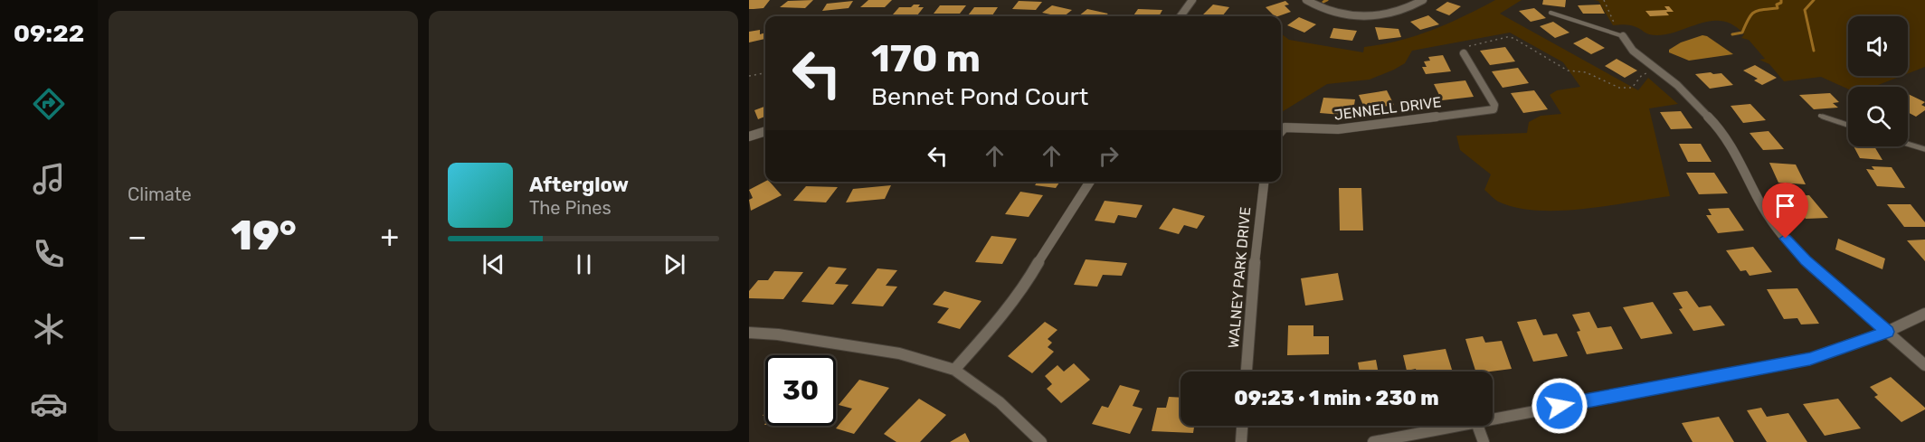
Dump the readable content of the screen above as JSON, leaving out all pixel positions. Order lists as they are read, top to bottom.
{
  "streets": {
    "street": ["JENNELL DRIVE", "WALNEY PARK DRIVE"]
  },
  "page": {
    "tabs": "09:22",
    "tile": "Climate",
    "turn": ["170 m", "Bennet Pond Court"],
    "song": ["Afterglow", "The Pines"],
    "heat": ["−", "19°", "+"],
    "limit": "30",
    "trip": "09:23 · 1 min · 230 m"
  }
}
